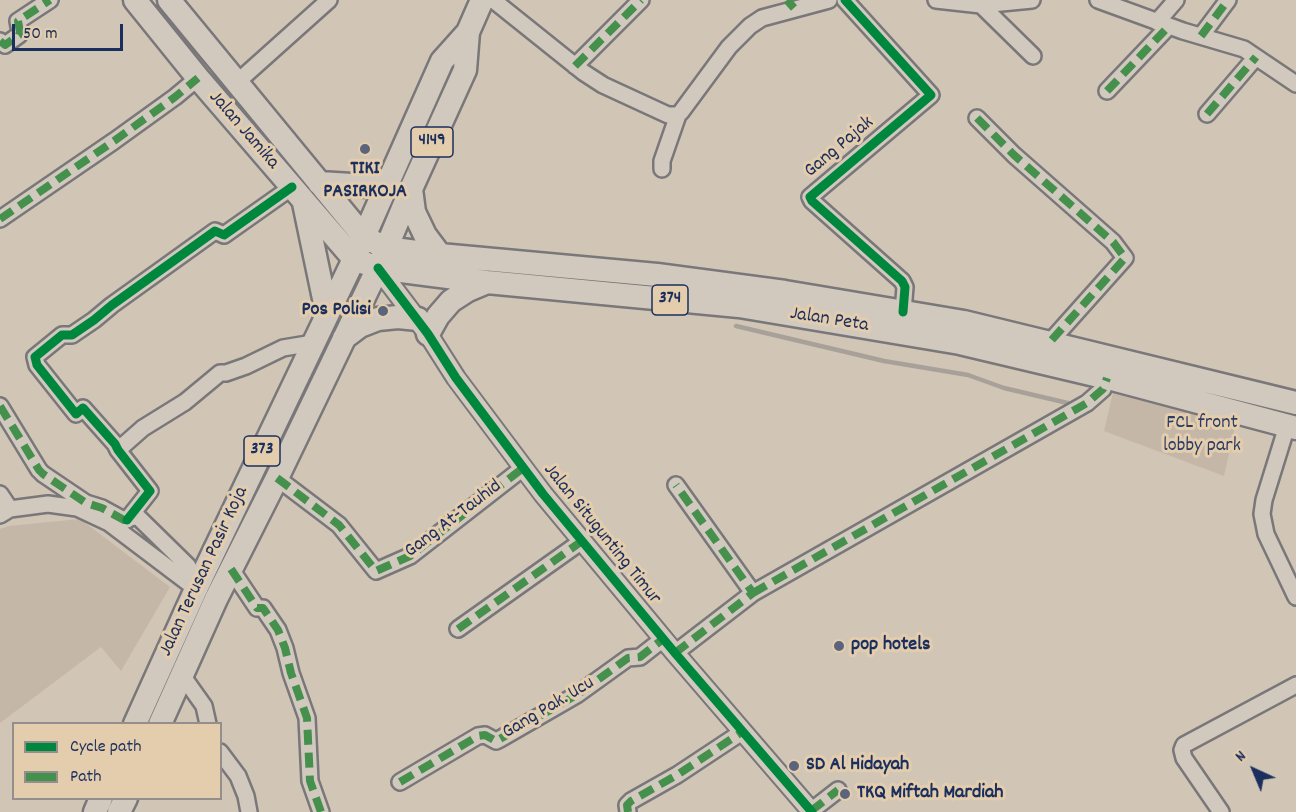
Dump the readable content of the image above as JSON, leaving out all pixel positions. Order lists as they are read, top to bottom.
{
  "streets": {
    "main road": [
      "Jalan Jamika",
      "4149",
      "374",
      "Jalan Peta",
      "373",
      "Jalan Terusan Pasir Koja"
    ],
    "street": [
      "Gang Pajak",
      "Gang At-Tauhid",
      "Jalan Situgunting Timur",
      "Gang Pak. Ucu"
    ]
  },
  "crossings": [
    ["Jalan Jamika", "4149"],
    ["Jalan Jamika", "Jalan Peta"],
    ["Jalan Jamika", "Jalan Terusan Pasir Koja"],
    ["4149", "Jalan Peta"],
    ["4149", "Jalan Situgunting Timur"],
    ["4149", "Jalan Terusan Pasir Koja"],
    ["Gang Pajak", "Jalan Peta"],
    ["Jalan Peta", "Jalan Situgunting Timur"],
    ["Jalan Peta", "Jalan Terusan Pasir Koja"],
    ["Jalan Peta", "Gang Pak. Ucu"],
    ["Gang At-Tauhid", "Jalan Situgunting Timur"],
    ["Gang At-Tauhid", "Jalan Terusan Pasir Koja"],
    ["Jalan Situgunting Timur", "Jalan Terusan Pasir Koja"],
    ["Jalan Situgunting Timur", "Gang Pak. Ucu"]
  ],
  "parks": ["FCL front lobby park"],
  "places": [
    "TIKI PASIRKOJA",
    "Pos Polisi",
    "pop hotels",
    "SD Al Hidayah",
    "TKQ Miftah Mardiah"
  ],
  "legend": ["Cycle path", "Path"],
  "scale_bar": "50 m",
  "north": "top left"
}
